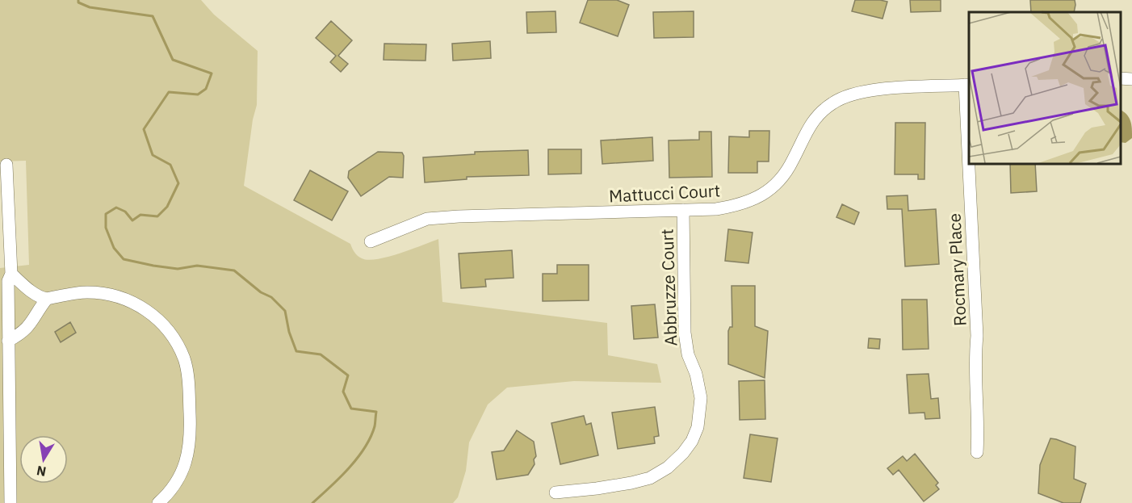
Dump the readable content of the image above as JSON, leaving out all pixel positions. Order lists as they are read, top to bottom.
{
  "streets": {
    "street": ["Mattucci Court", "Rocmary Place", "Abbruzze Court"]
  },
  "crossings": [
    ["Mattucci Court", "Rocmary Place"],
    ["Mattucci Court", "Abbruzze Court"]
  ],
  "north": "bottom"
}
